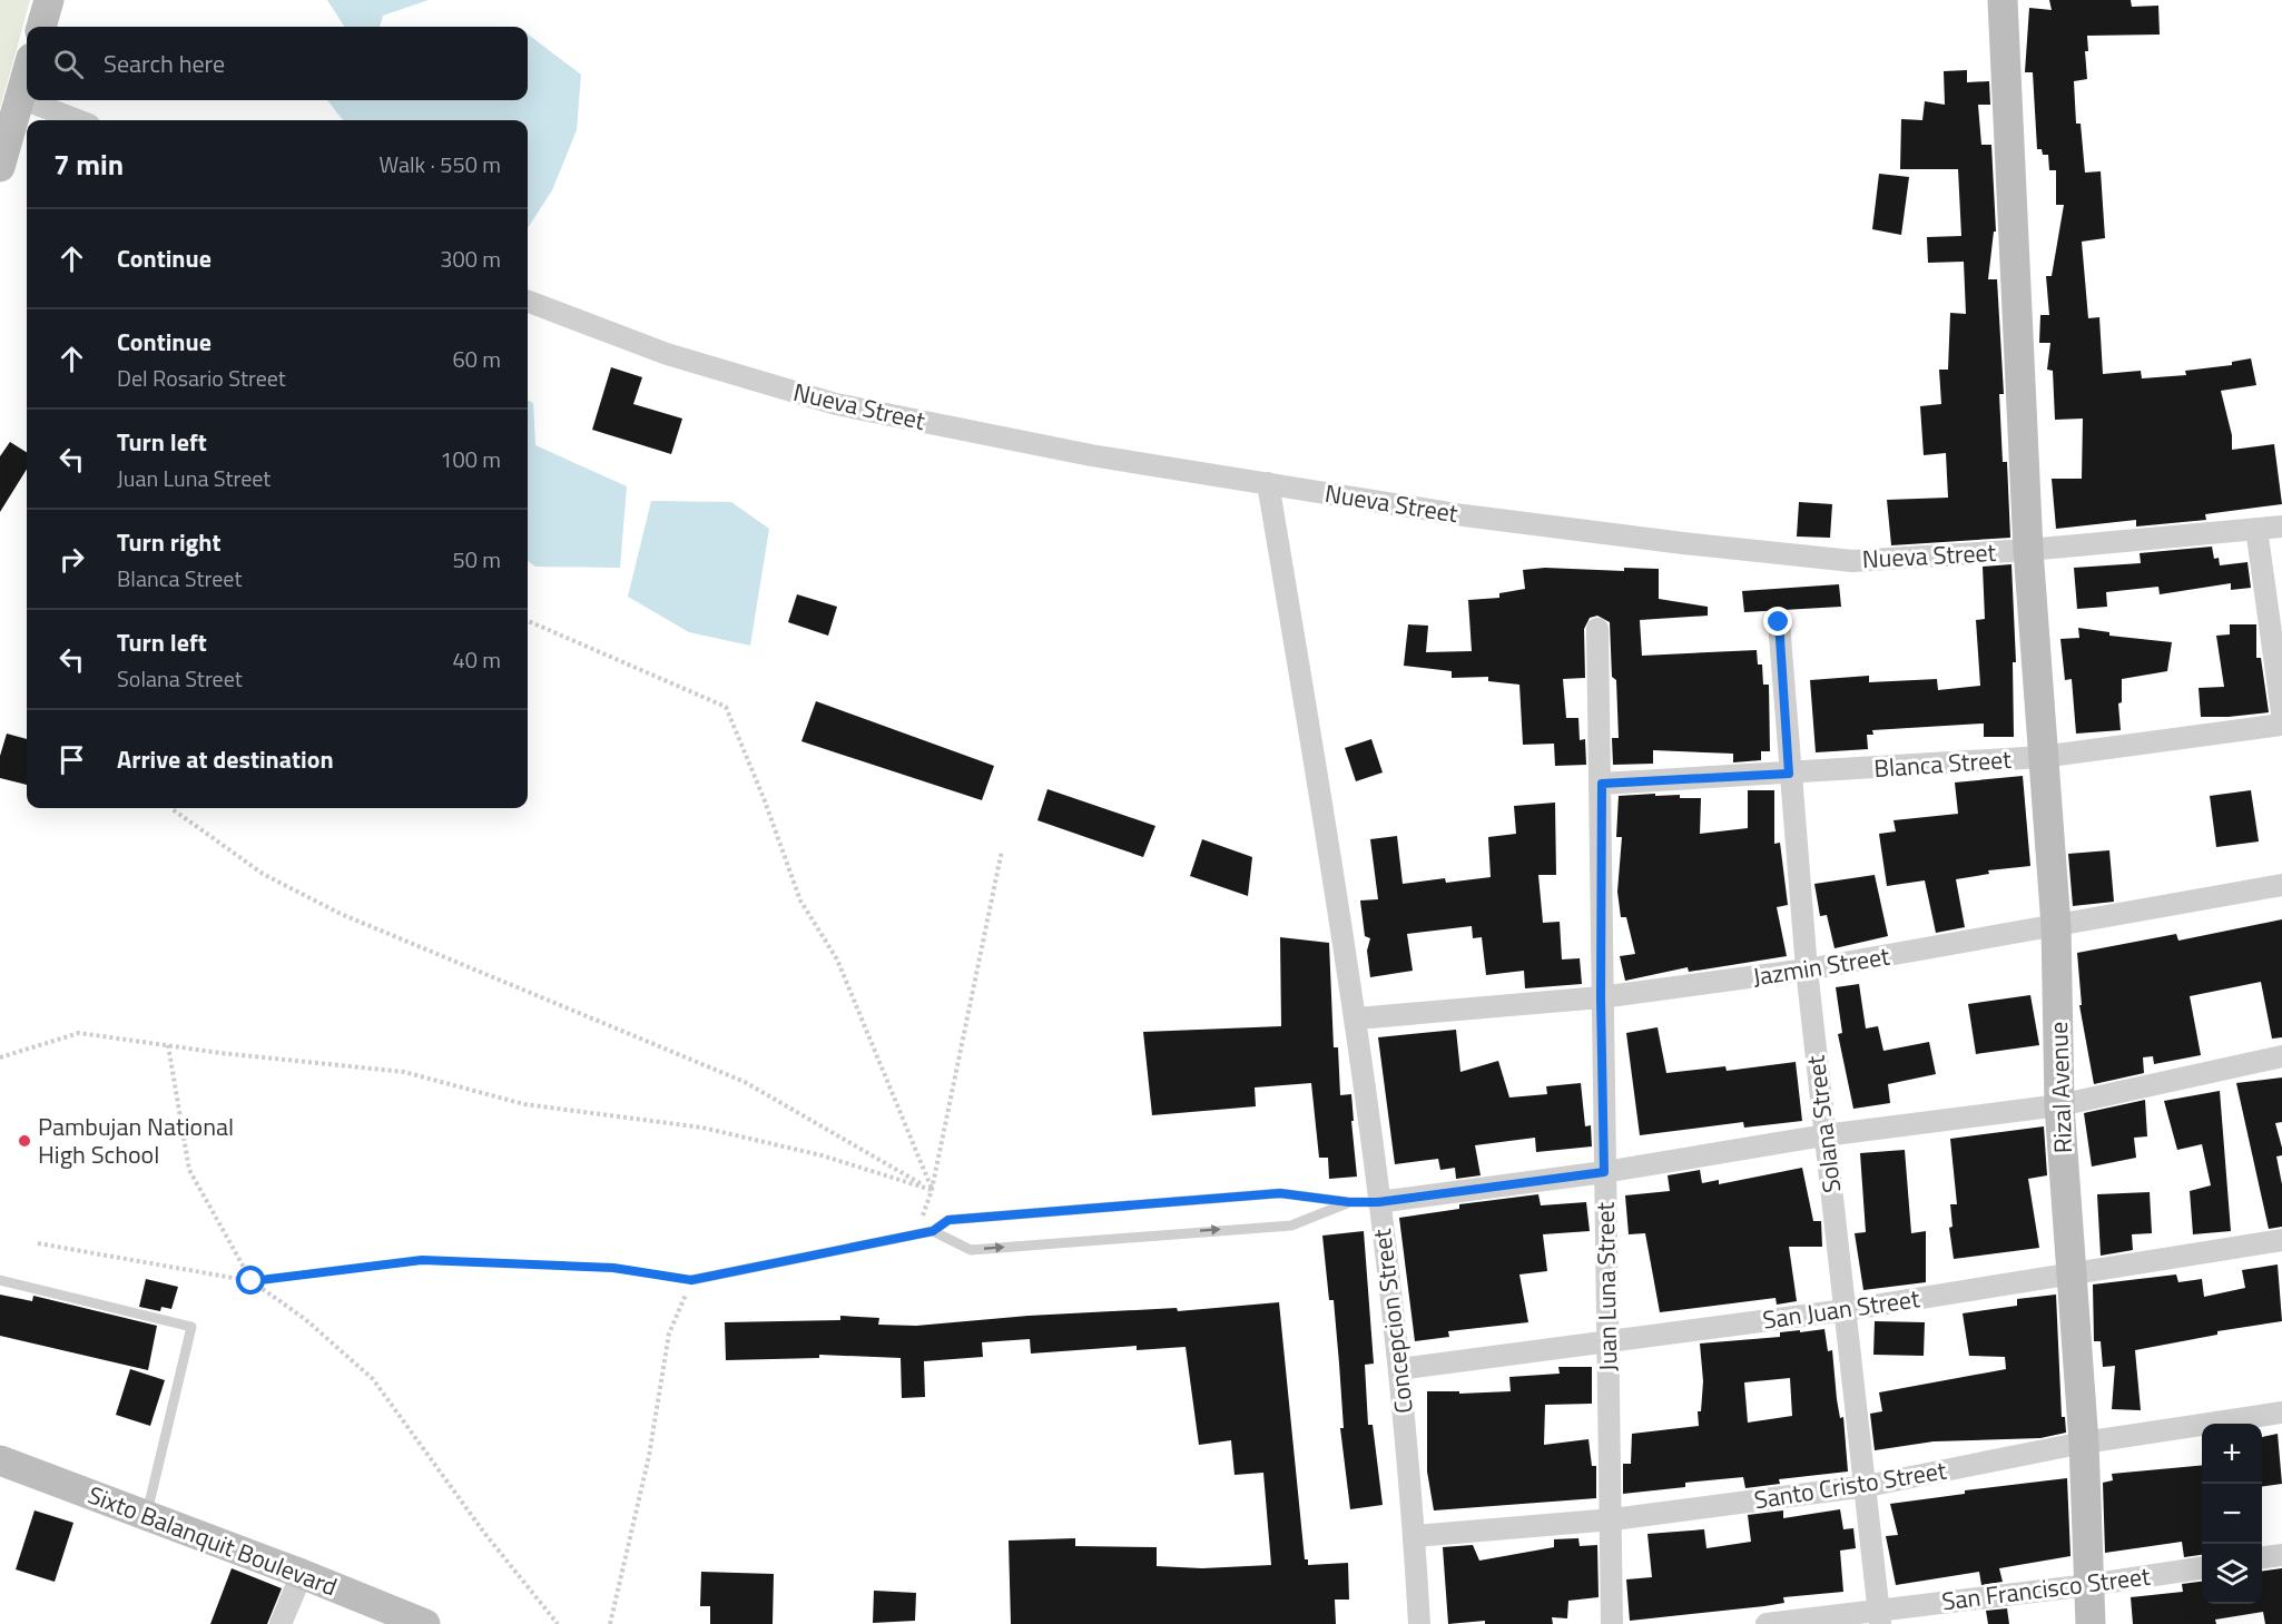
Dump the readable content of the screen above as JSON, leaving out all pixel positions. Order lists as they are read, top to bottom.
{
  "streets": {
    "street": [
      "Nueva Street",
      "Blanca Street",
      "Jazmin Street",
      "Rizal Avenue",
      "Solana Street",
      "Juan Luna Street",
      "San Juan Street",
      "Concepcion Street",
      "Santo Cristo Street",
      "Sixto Balanquit Boulevard",
      "San Francisco Street"
    ]
  },
  "crossings": [
    ["Nueva Street", "Rizal Avenue"],
    ["Nueva Street", "Concepcion Street"],
    ["Blanca Street", "Rizal Avenue"],
    ["Blanca Street", "Solana Street"],
    ["Blanca Street", "Juan Luna Street"],
    ["Jazmin Street", "Rizal Avenue"],
    ["Jazmin Street", "Solana Street"],
    ["Jazmin Street", "Juan Luna Street"],
    ["Jazmin Street", "Concepcion Street"],
    ["Rizal Avenue", "San Juan Street"],
    ["Rizal Avenue", "Santo Cristo Street"],
    ["Rizal Avenue", "San Francisco Street"],
    ["Solana Street", "San Juan Street"],
    ["Solana Street", "Santo Cristo Street"],
    ["Solana Street", "San Francisco Street"],
    ["Juan Luna Street", "San Juan Street"],
    ["Juan Luna Street", "Santo Cristo Street"],
    ["San Juan Street", "Concepcion Street"],
    ["Concepcion Street", "Santo Cristo Street"]
  ],
  "places": ["Pambujan National High School"],
  "page": {
    "search": "Search here",
    "heading": ["7 min", "Walk · 550 m"],
    "list": [
      ["Continue", "300 m"],
      ["Continue", "Del Rosario Street", "60 m"],
      ["Turn left", "Juan Luna Street", "100 m"],
      ["Turn right", "Blanca Street", "50 m"],
      ["Turn left", "Solana Street", "40 m"],
      "Arrive at destination"
    ],
    "map_buttons": ["+", "−"]
  }
}
